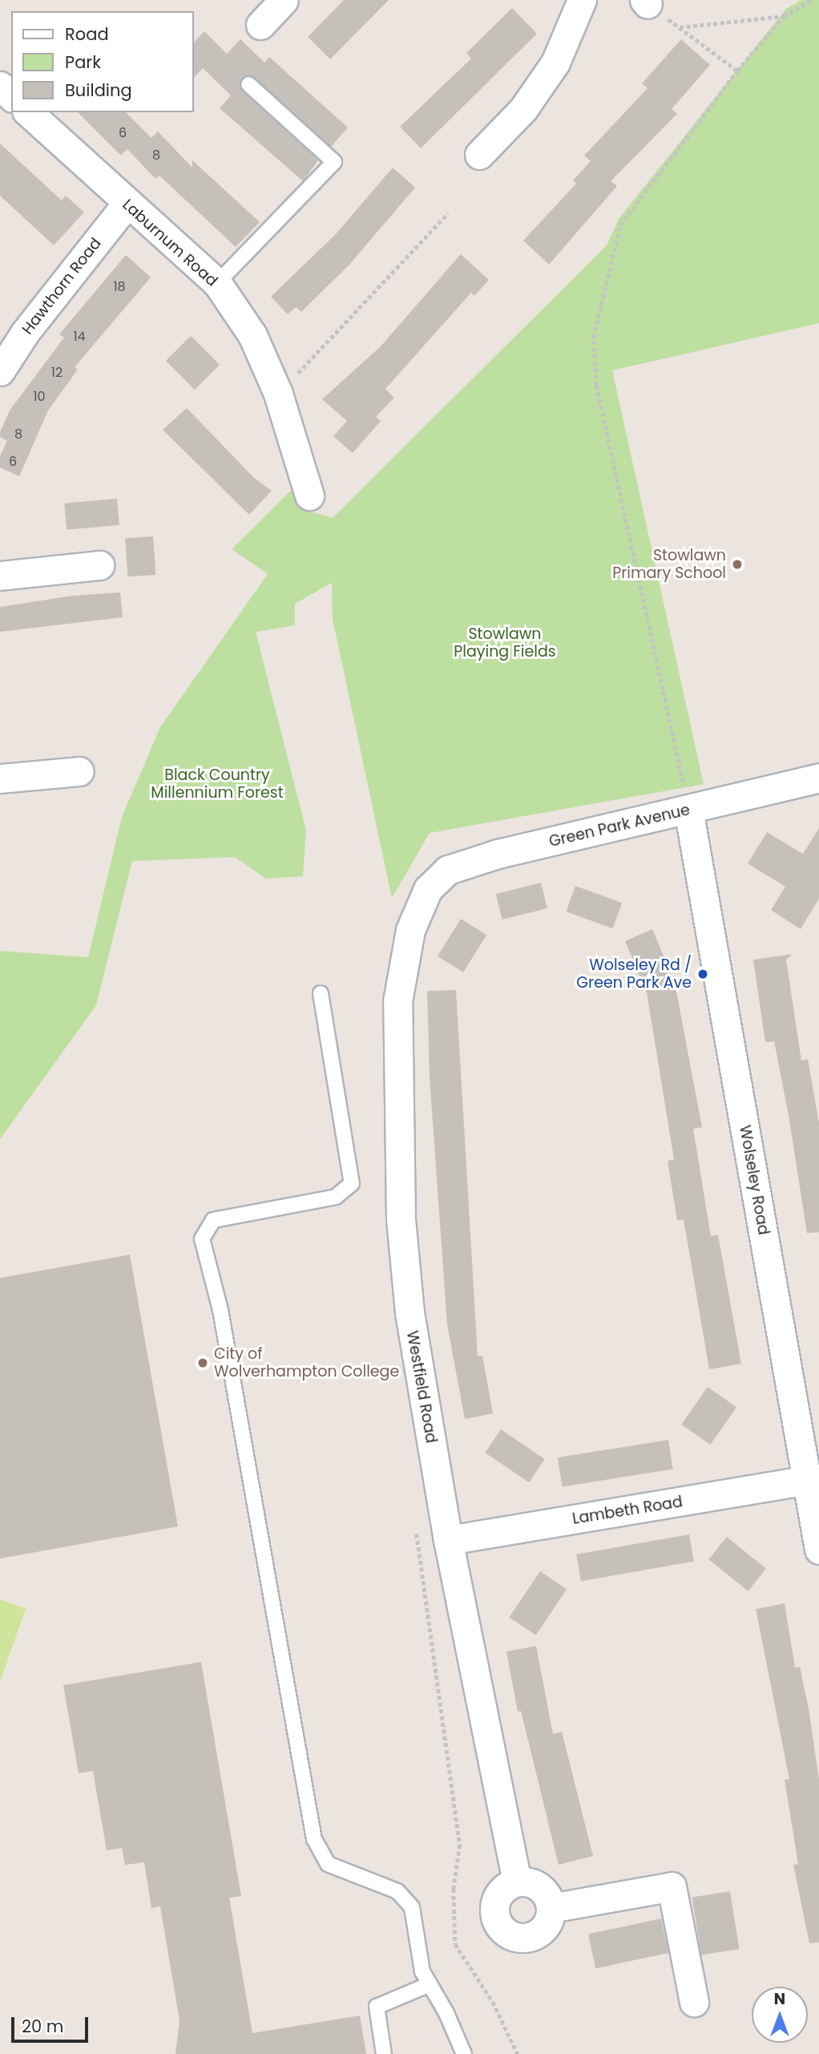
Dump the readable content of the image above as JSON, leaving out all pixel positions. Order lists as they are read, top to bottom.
{
  "streets": {
    "street": [
      "Laburnum Road",
      "Hawthorn Road",
      "Green Park Avenue",
      "Wolseley Road",
      "Westfield Road",
      "Lambeth Road"
    ]
  },
  "crossings": [
    ["Laburnum Road", "Hawthorn Road"],
    ["Green Park Avenue", "Wolseley Road"],
    ["Green Park Avenue", "Westfield Road"],
    ["Wolseley Road", "Lambeth Road"],
    ["Westfield Road", "Lambeth Road"]
  ],
  "parks": ["Stowlawn Playing Fields", "Black Country Millennium Forest"],
  "places": ["Stowlawn Primary School", "Wolseley Rd / Green Park Ave", "City of Wolverhampton College"],
  "house_numbers": [
    "6",
    "8",
    "18",
    "14",
    "12",
    "10",
    "8",
    "6"
  ],
  "legend": ["Road", "Park", "Building"],
  "scale_bar": "20 m",
  "north": "top"
}
